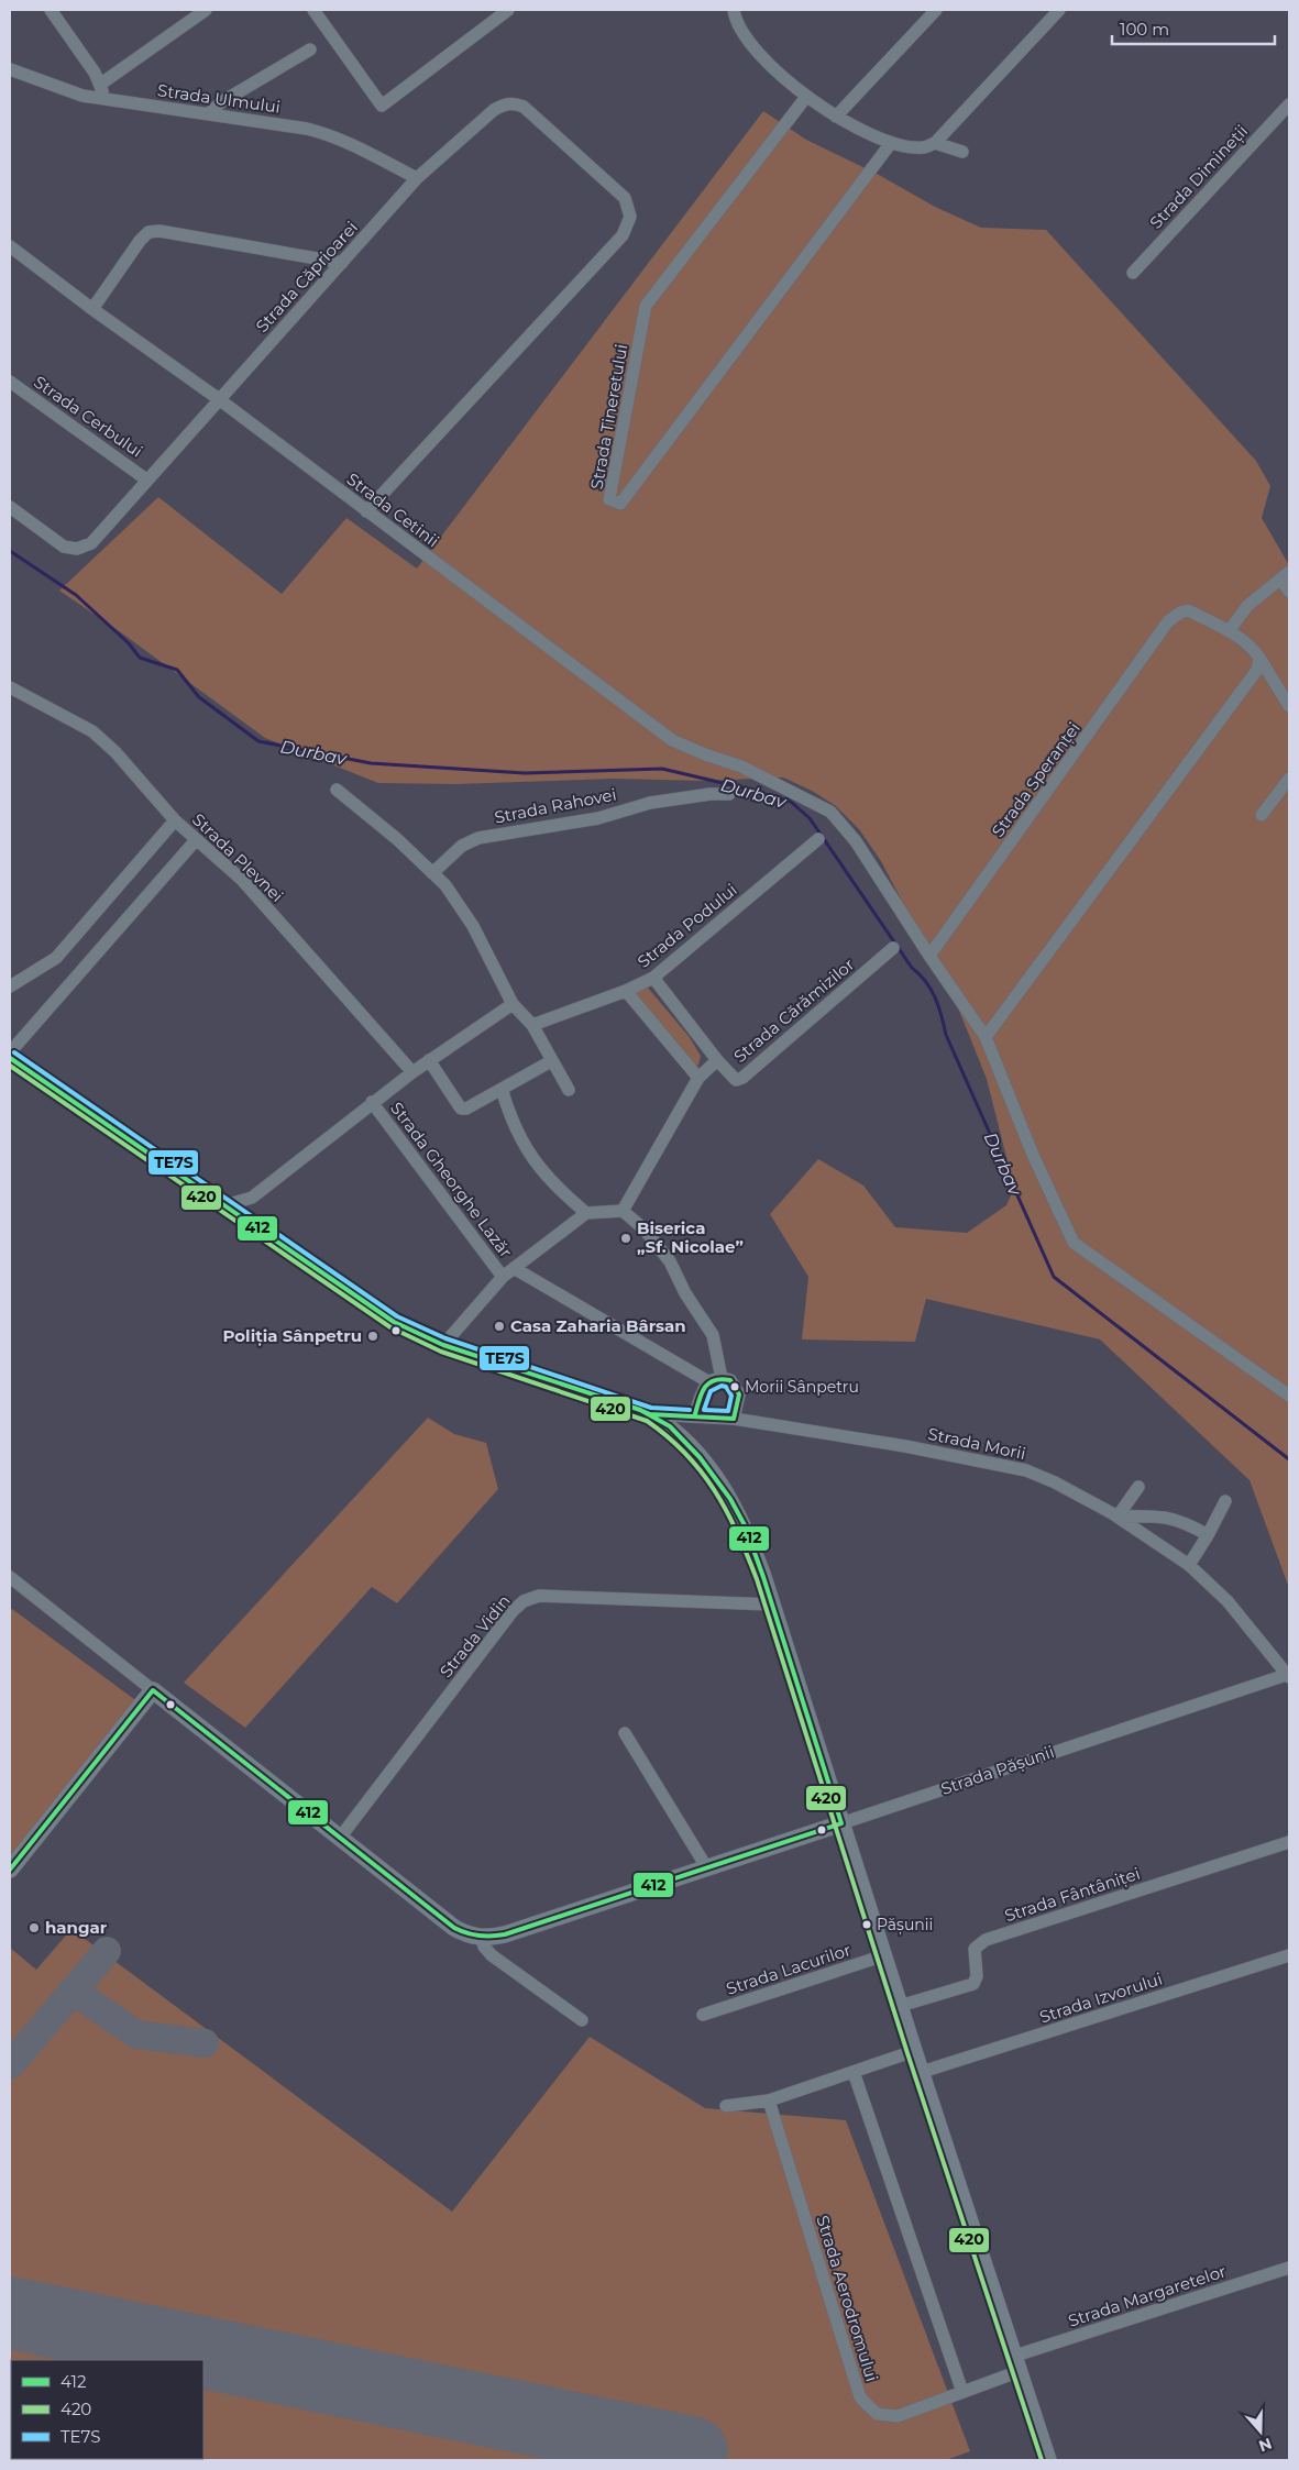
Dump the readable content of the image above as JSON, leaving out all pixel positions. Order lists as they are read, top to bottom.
{
  "streets": {
    "main road": ["Strada Pășunii"],
    "street": [
      "Strada Ulmului",
      "Strada Dimineții",
      "Strada Căprioarei",
      "Strada Cerbului",
      "Strada Tineretului",
      "Strada Cetinii",
      "Strada Speranței",
      "Strada Rahovei",
      "Strada Plevnei",
      "Strada Podului",
      "Strada Cărămizilor",
      "Strada Gheorghe Lazăr",
      "Strada Morii",
      "Strada Vidin",
      "Strada Fântâniței",
      "Strada Lacurilor",
      "Strada Izvorului",
      "Strada Margaretelor",
      "Strada Aerodromului"
    ]
  },
  "crossings": [
    ["Strada Ulmului", "Strada Căprioarei"],
    ["Strada Căprioarei", "Strada Cerbului"],
    ["Strada Căprioarei", "Strada Cetinii"],
    ["Strada Cetinii", "Strada Speranței"],
    ["Strada Morii", "Strada Pășunii"],
    ["Strada Margaretelor", "Strada Aerodromului"]
  ],
  "water": ["Durbav"],
  "places": [
    "Biserica „Sf. Nicolae”",
    "Casa Zaharia Bârsan",
    "Poliția Sânpetru",
    "Morii Sânpetru",
    "Pășunii",
    "hangar"
  ],
  "lines": ["transit line TE7S", "transit line 412", "transit line 420"],
  "legend": ["412", "420", "TE7S"],
  "scale_bar": "100 m",
  "north": "bottom"
}
